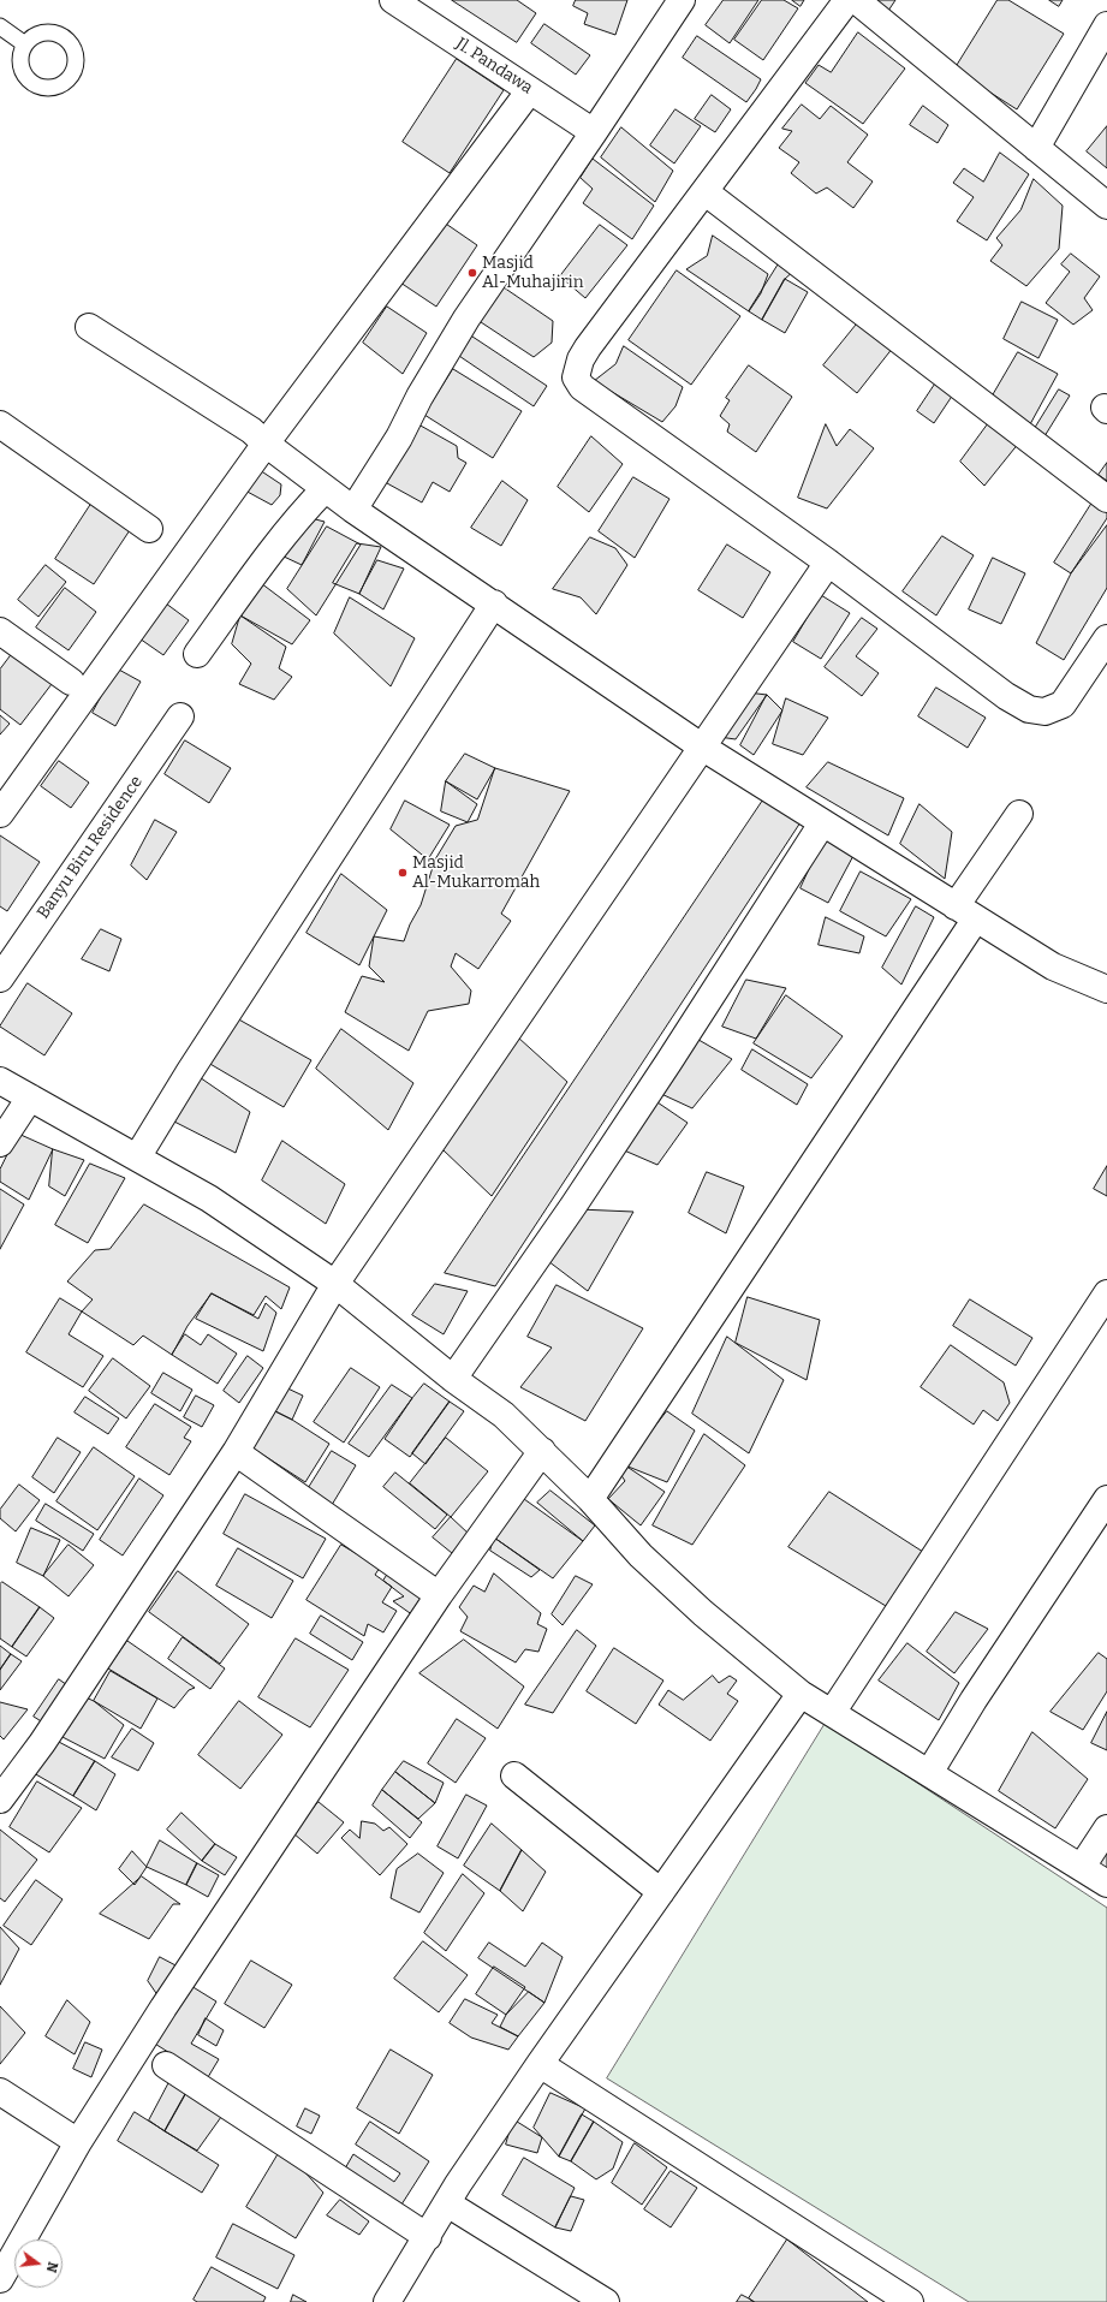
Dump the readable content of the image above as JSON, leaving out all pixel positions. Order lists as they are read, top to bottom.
{
  "streets": {
    "street": ["Jl. Pandawa", "Banyu Biru Residence"]
  },
  "places": ["Masjid Al-Muhajirin", "Masjid Al-Mukarromah"],
  "north": "right"
}
